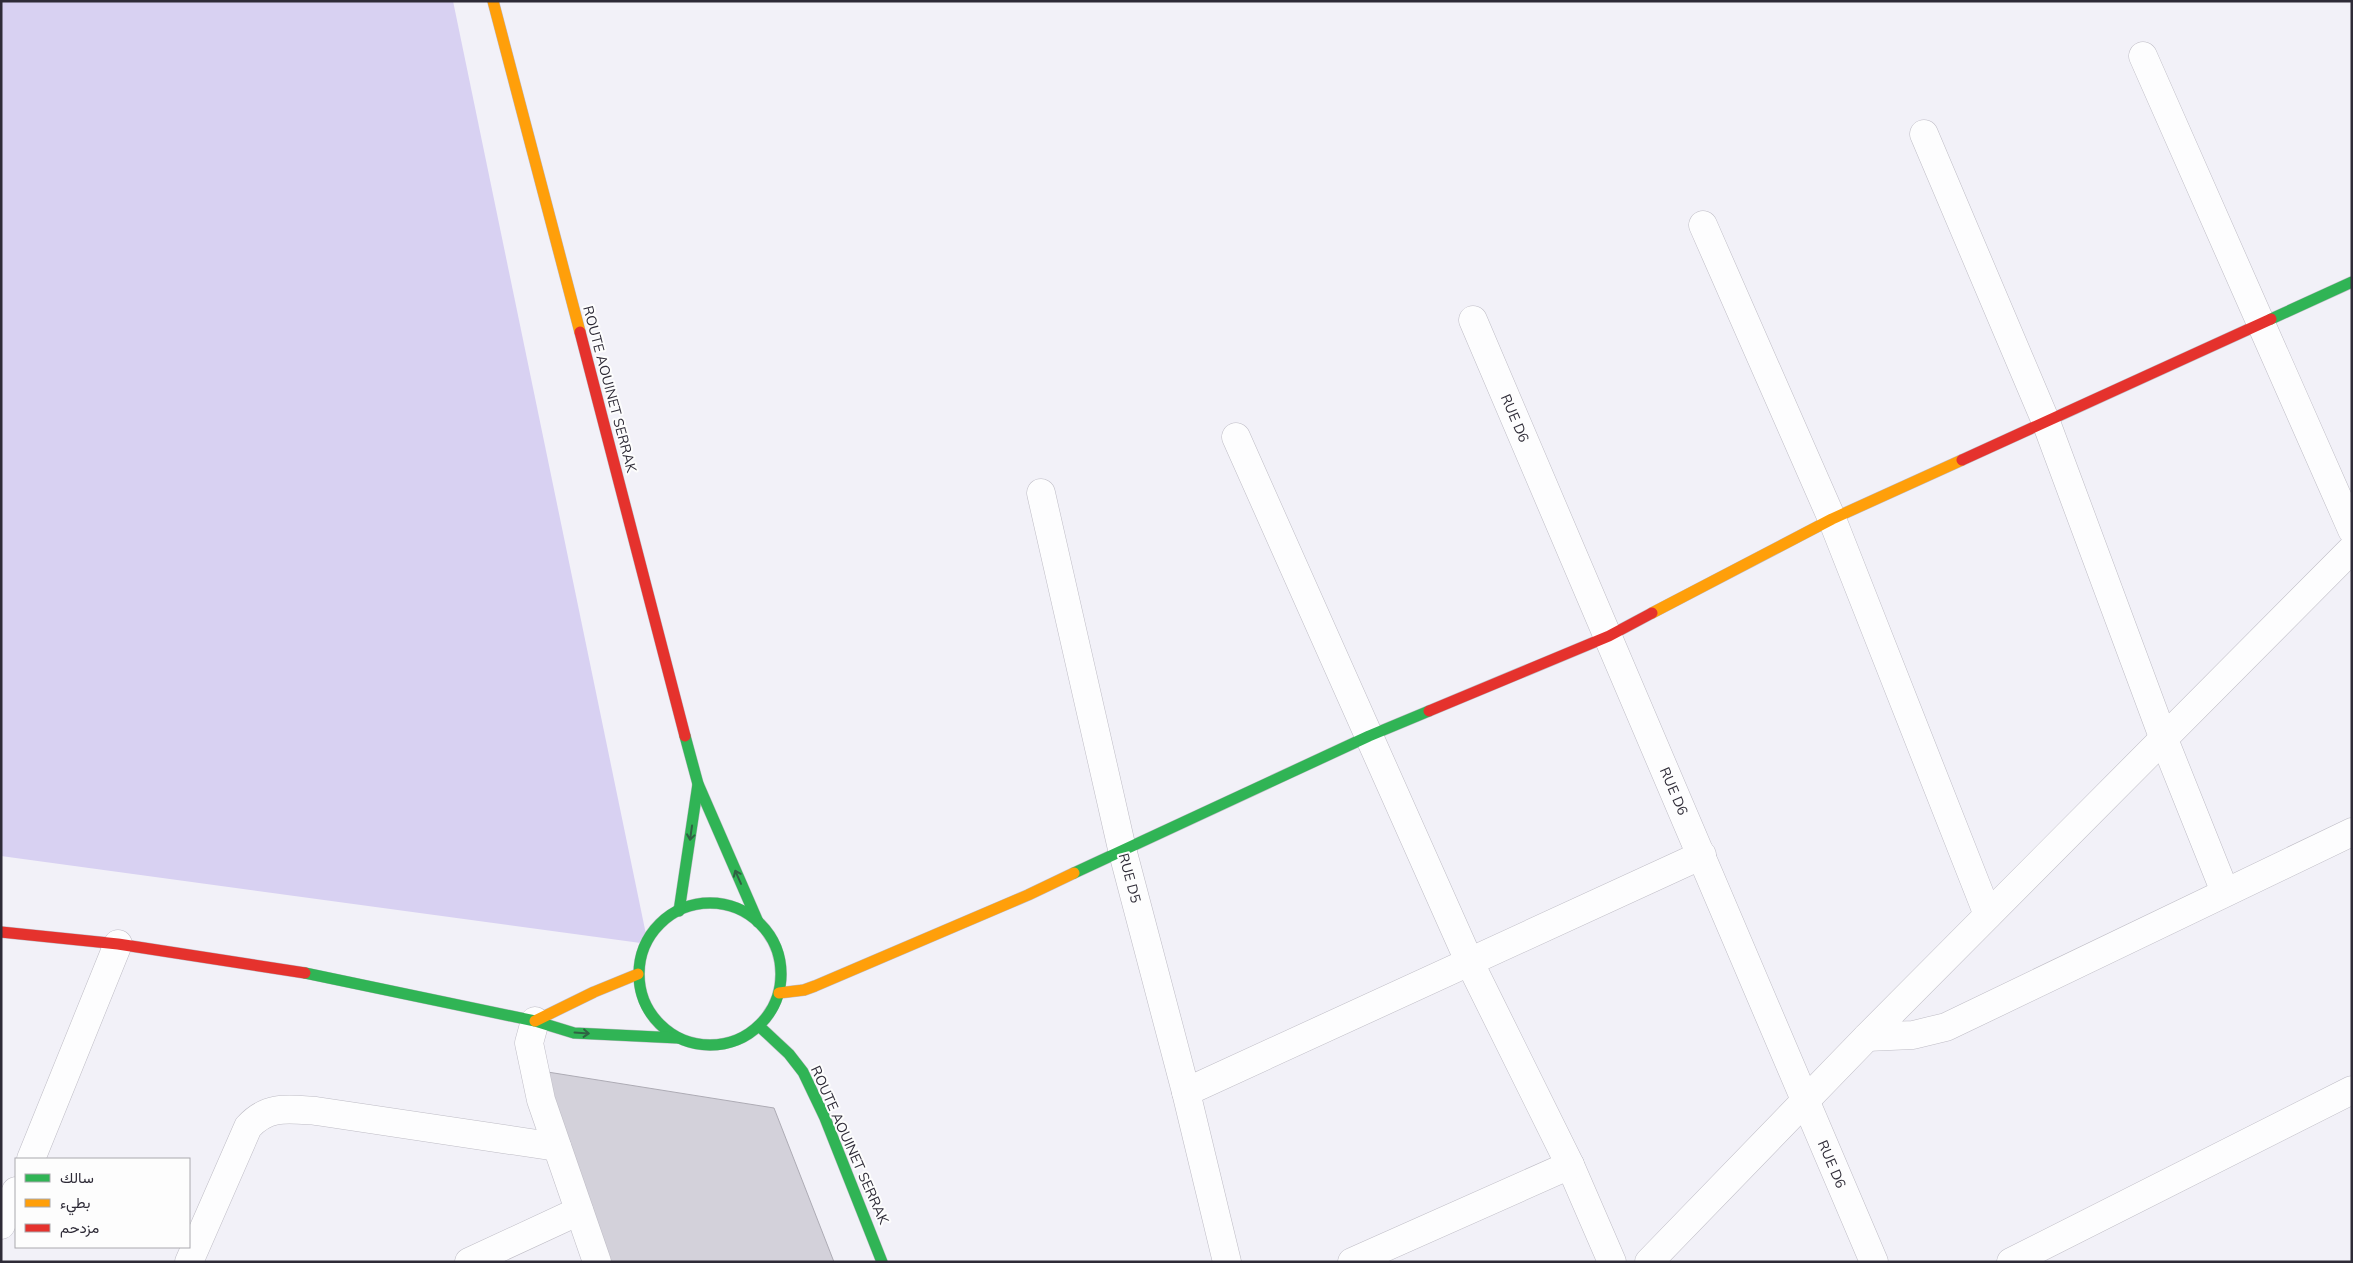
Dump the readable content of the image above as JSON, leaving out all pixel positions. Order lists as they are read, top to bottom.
{
  "streets": {
    "street": ["ROUTE AOUINET SERRAK", "RUE D6", "RUE D5"]
  },
  "legend": ["سالك", "بطيء", "مزدحم"]
}
